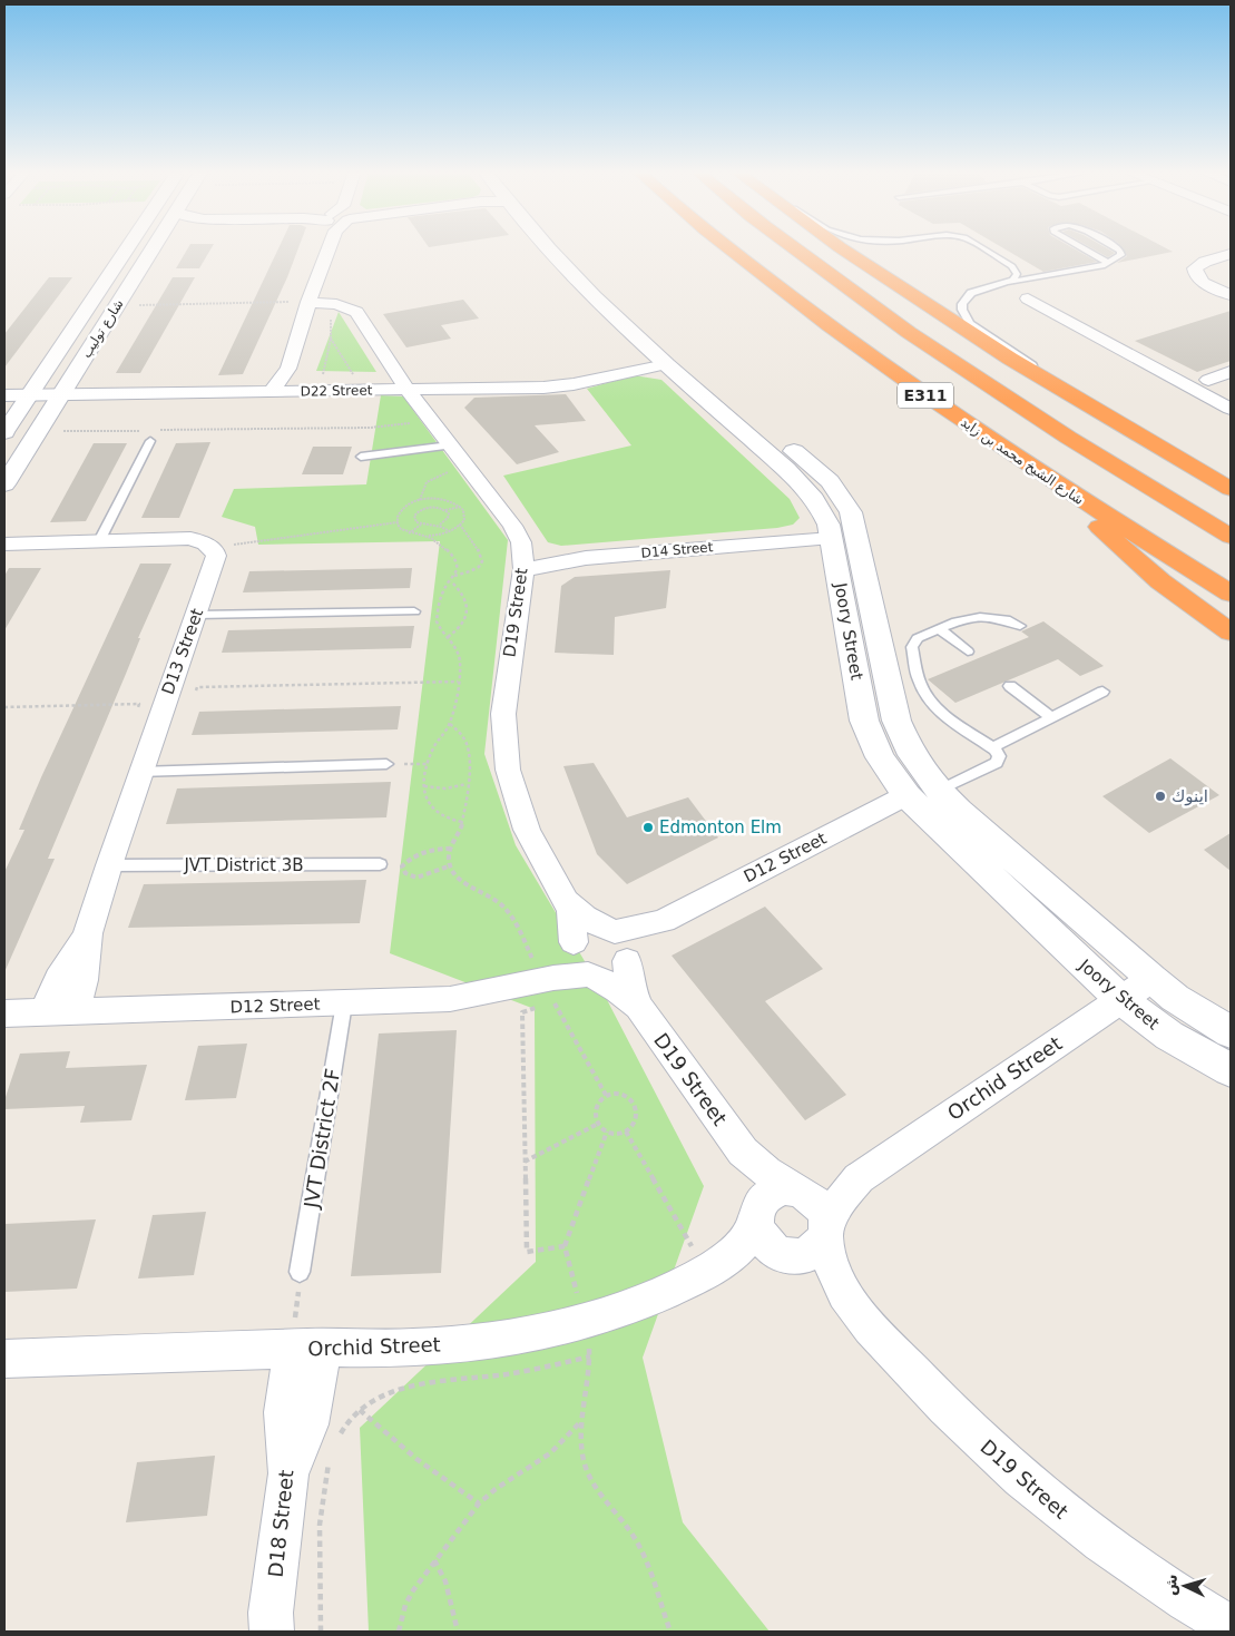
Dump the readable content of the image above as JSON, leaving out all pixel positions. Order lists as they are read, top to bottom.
{
  "streets": {
    "highway": ["E311", "شارع الشيخ محمد بن زايد"],
    "street": [
      "شارع توليب",
      "D22 Street",
      "D14 Street",
      "D19 Street",
      "Joory Street",
      "D13 Street",
      "D12 Street",
      "Orchid Street",
      "D18 Street"
    ],
    "lane": ["JVT District 3B", "JVT District 2F"]
  },
  "crossings": [
    ["شارع توليب", "D22 Street"],
    ["D22 Street", "D19 Street"],
    ["D22 Street", "Joory Street"],
    ["D14 Street", "D19 Street"],
    ["D14 Street", "Joory Street"],
    ["D19 Street", "D12 Street"],
    ["D19 Street", "Orchid Street"],
    ["Joory Street", "D12 Street"],
    ["Joory Street", "Orchid Street"],
    ["D13 Street", "D12 Street"],
    ["D13 Street", "JVT District 3B"],
    ["D12 Street", "JVT District 2F"],
    ["Orchid Street", "D18 Street"]
  ],
  "places": ["اينوك", "Edmonton Elm"],
  "north": "left"
}
